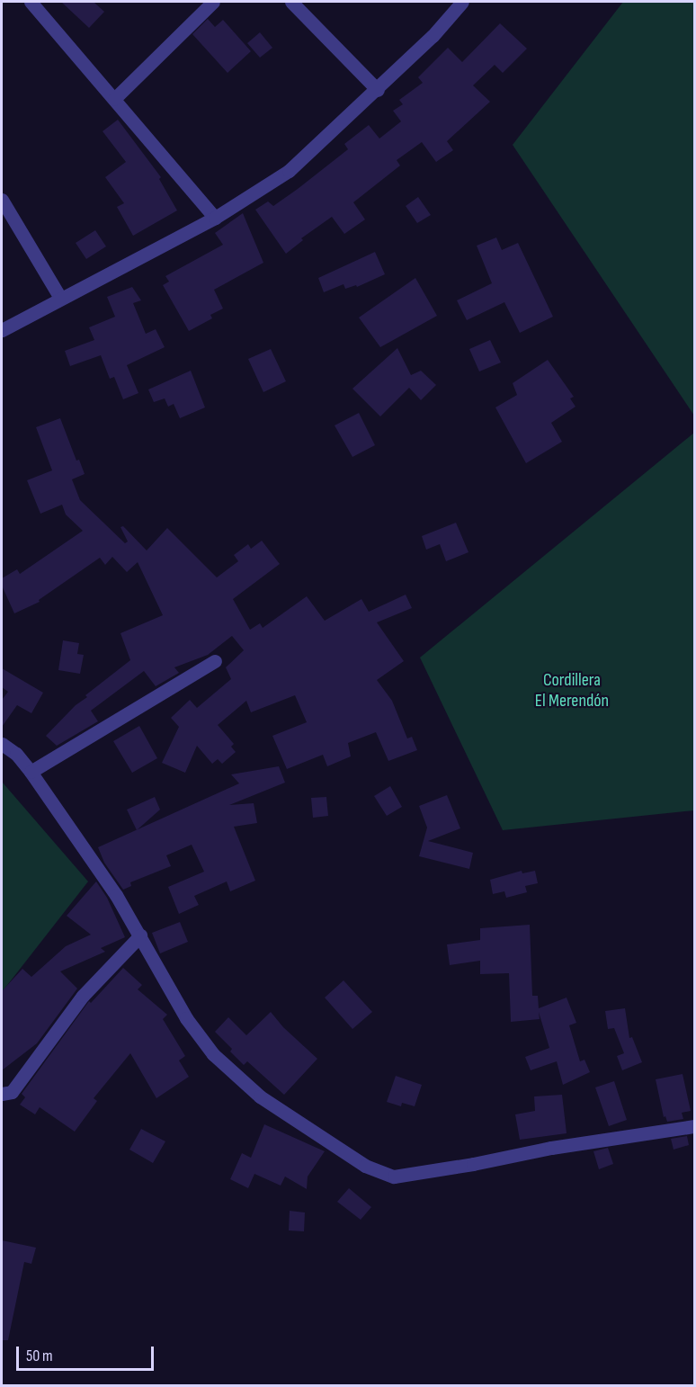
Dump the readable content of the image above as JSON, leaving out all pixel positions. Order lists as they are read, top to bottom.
{
  "parks": ["Cordillera El Merendón"],
  "scale_bar": "50 m"
}
